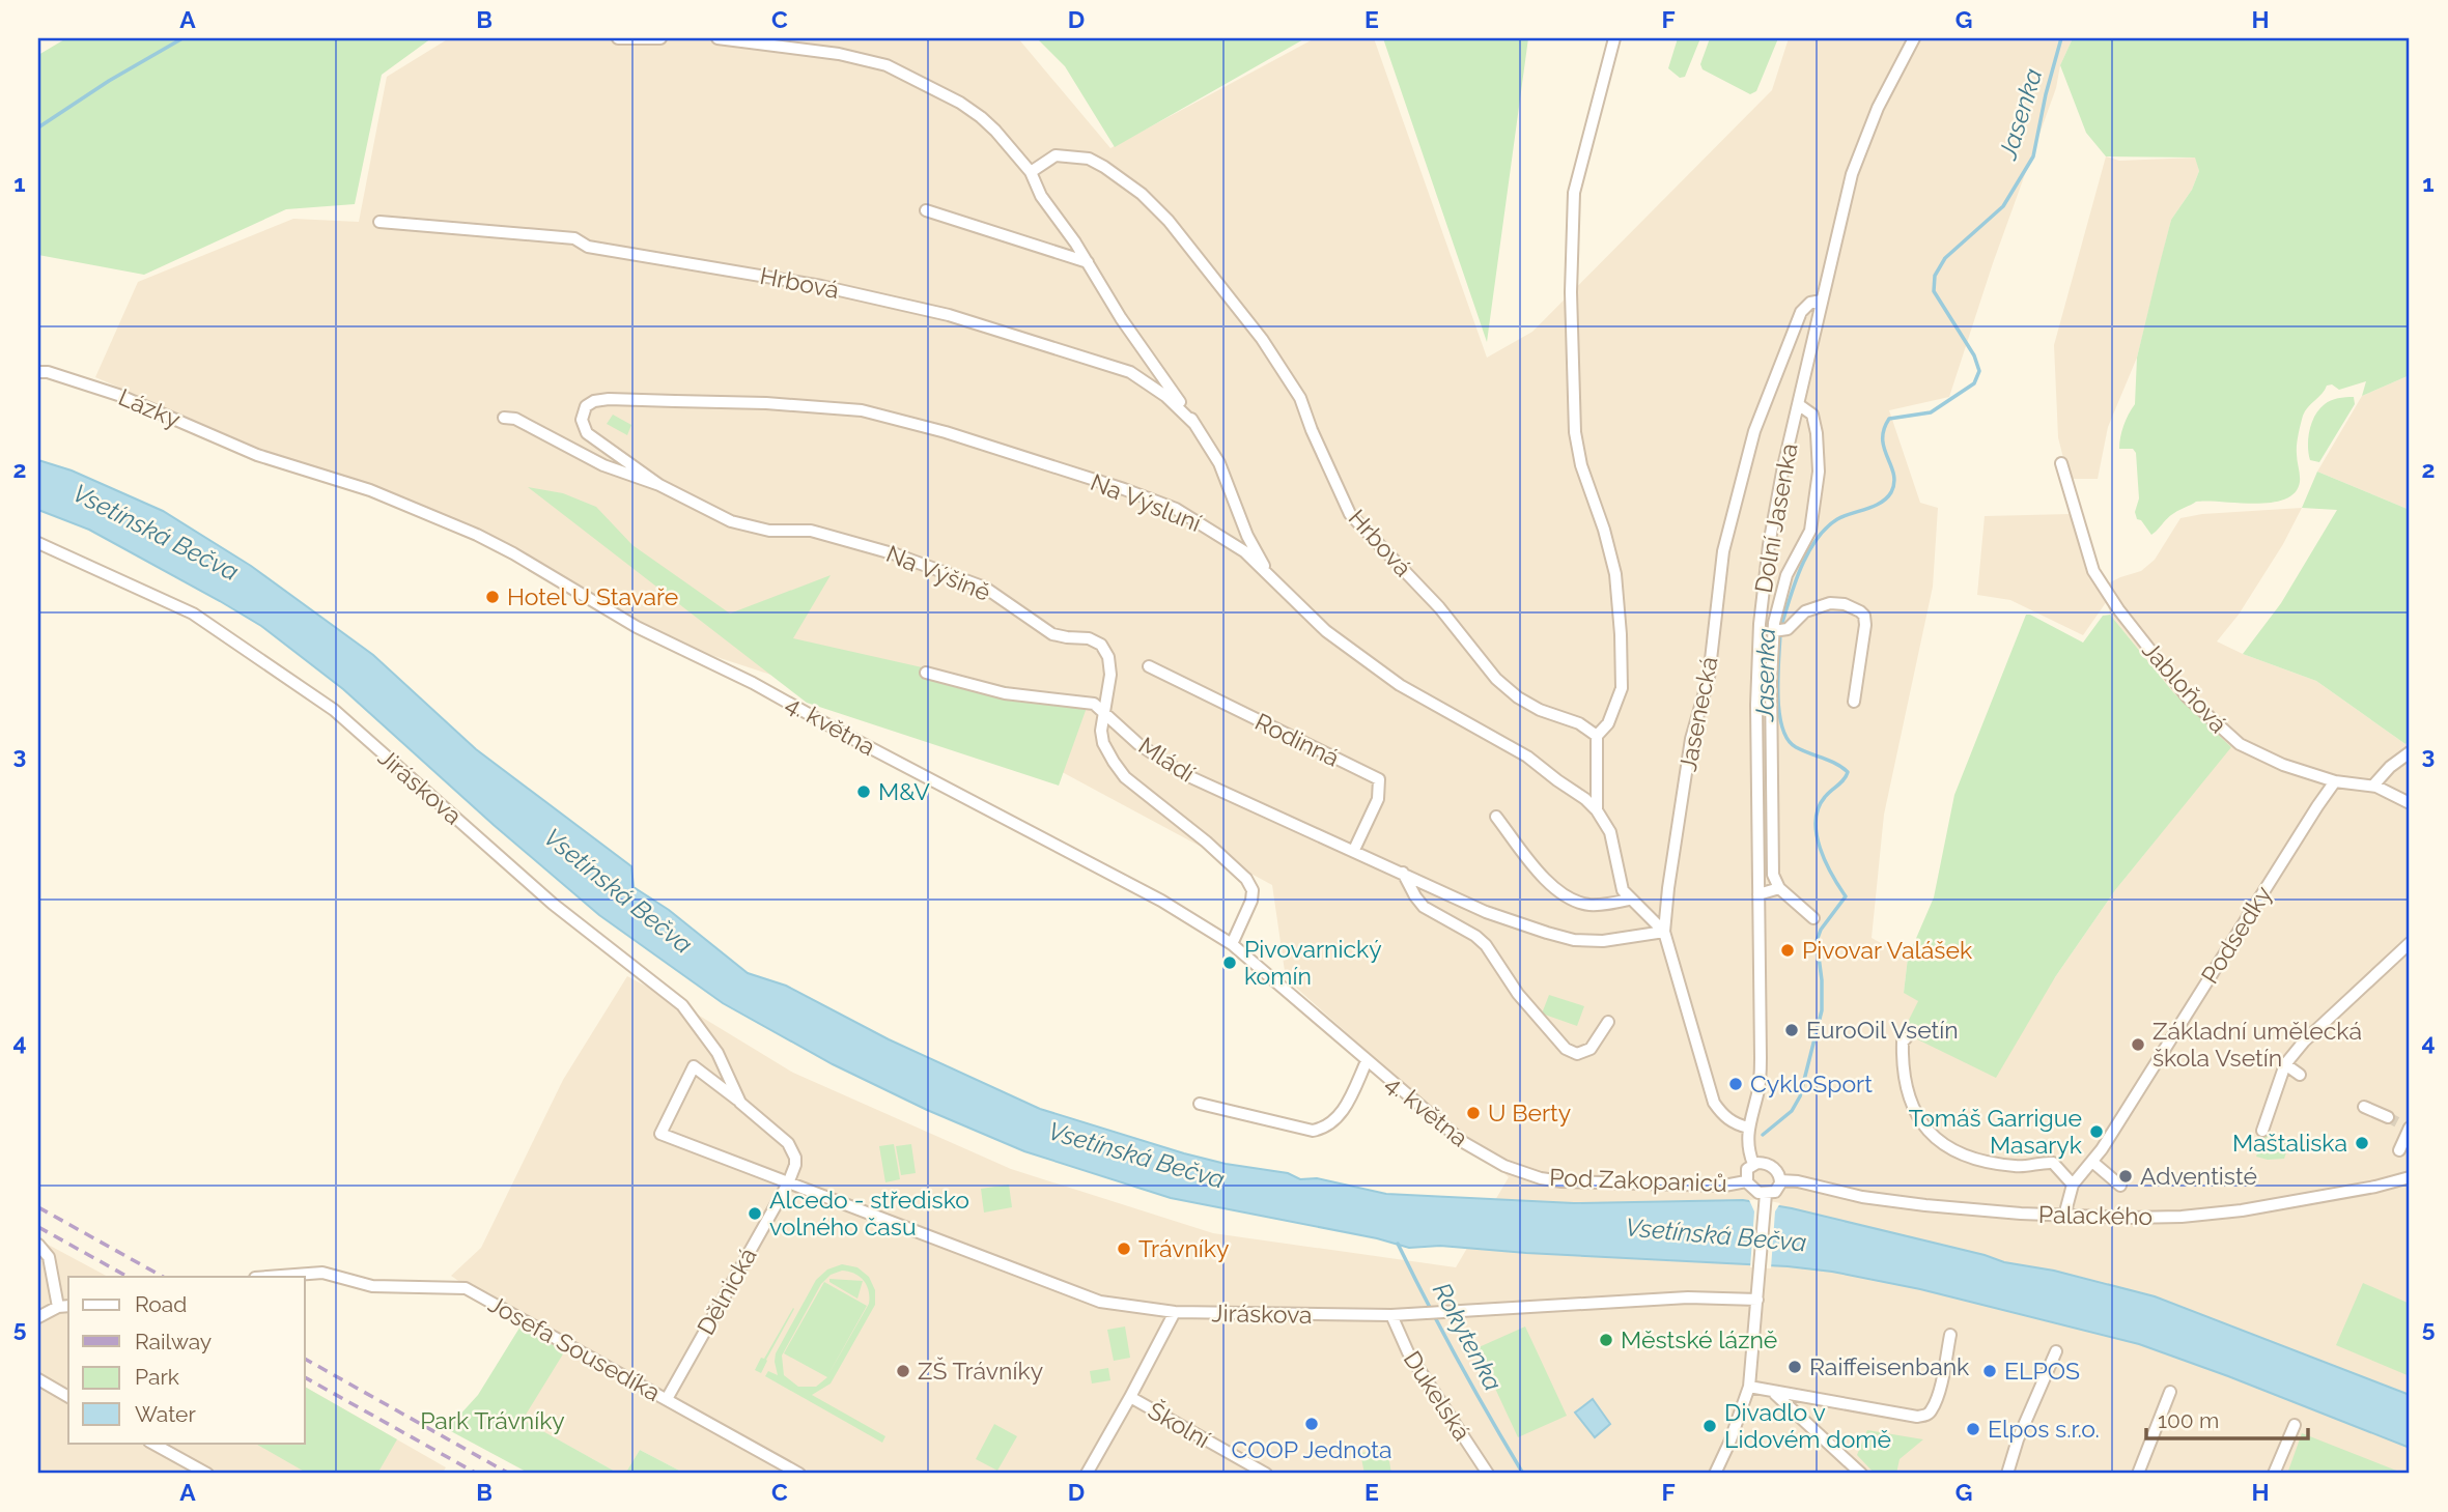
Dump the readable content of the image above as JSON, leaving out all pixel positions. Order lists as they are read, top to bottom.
{
  "streets": {
    "street": [
      "Hrbová",
      "Lázky",
      "Na Výsluní",
      "Dolní Jasenka",
      "Na Výšině",
      "Jabloňová",
      "Jasenecká",
      "4. května",
      "Rodinná",
      "Mládí",
      "Jiráskova",
      "Podsedky",
      "Pod Zakopaniců",
      "Palackého",
      "Dělnická",
      "Josefa Sousedíka",
      "Dukelská",
      "Školní"
    ]
  },
  "crossings": [
    ["Hrbová", "Na Výsluní"],
    ["Lázky", "4. května"],
    ["Na Výsluní", "Na Výšině"],
    ["Na Výsluní", "Jasenecká"],
    ["Na Výsluní", "Mládí"],
    ["Dolní Jasenka", "Jasenecká"],
    ["Dolní Jasenka", "Pod Zakopaniců"],
    ["Dolní Jasenka", "Palackého"],
    ["Na Výšině", "4. května"],
    ["Na Výšině", "Mládí"],
    ["Jabloňová", "Podsedky"],
    ["Jasenecká", "Mládí"],
    ["4. května", "Pod Zakopaniců"],
    ["Rodinná", "Mládí"],
    ["Jiráskova", "Dělnická"],
    ["Jiráskova", "Dukelská"],
    ["Podsedky", "Palackého"],
    ["Pod Zakopaniců", "Palackého"],
    ["Dělnická", "Josefa Sousedíka"]
  ],
  "water": ["Jasenka", "Vsetínská Bečva", "Rokytenka"],
  "parks": ["Park Trávníky"],
  "places": [
    "Hotel U Stavaře",
    "M&V",
    "Pivovar Valášek",
    "Pivovarnický komín",
    "EuroOil Vsetín",
    "Základní umělecká škola Vsetín",
    "CykloSport",
    "U Berty",
    "Tomáš Garrigue Masaryk",
    "Maštaliska",
    "Adventisté",
    "Alcedo - středisko volného času",
    "Trávníky",
    "Městské lázně",
    "Raiffeisenbank",
    "ZŠ Trávníky",
    "ELPOS",
    "COOP Jednota",
    "Divadlo v Lidovém domě",
    "Elpos s.r.o."
  ],
  "legend": [
    "Road",
    "Railway",
    "Park",
    "Water"
  ],
  "scale_bar": "100 m",
  "grid": {
    "columns": [
      "A",
      "B",
      "C",
      "D",
      "E",
      "F",
      "G",
      "H"
    ],
    "rows": [
      "1",
      "2",
      "3",
      "4",
      "5"
    ]
  }
}
